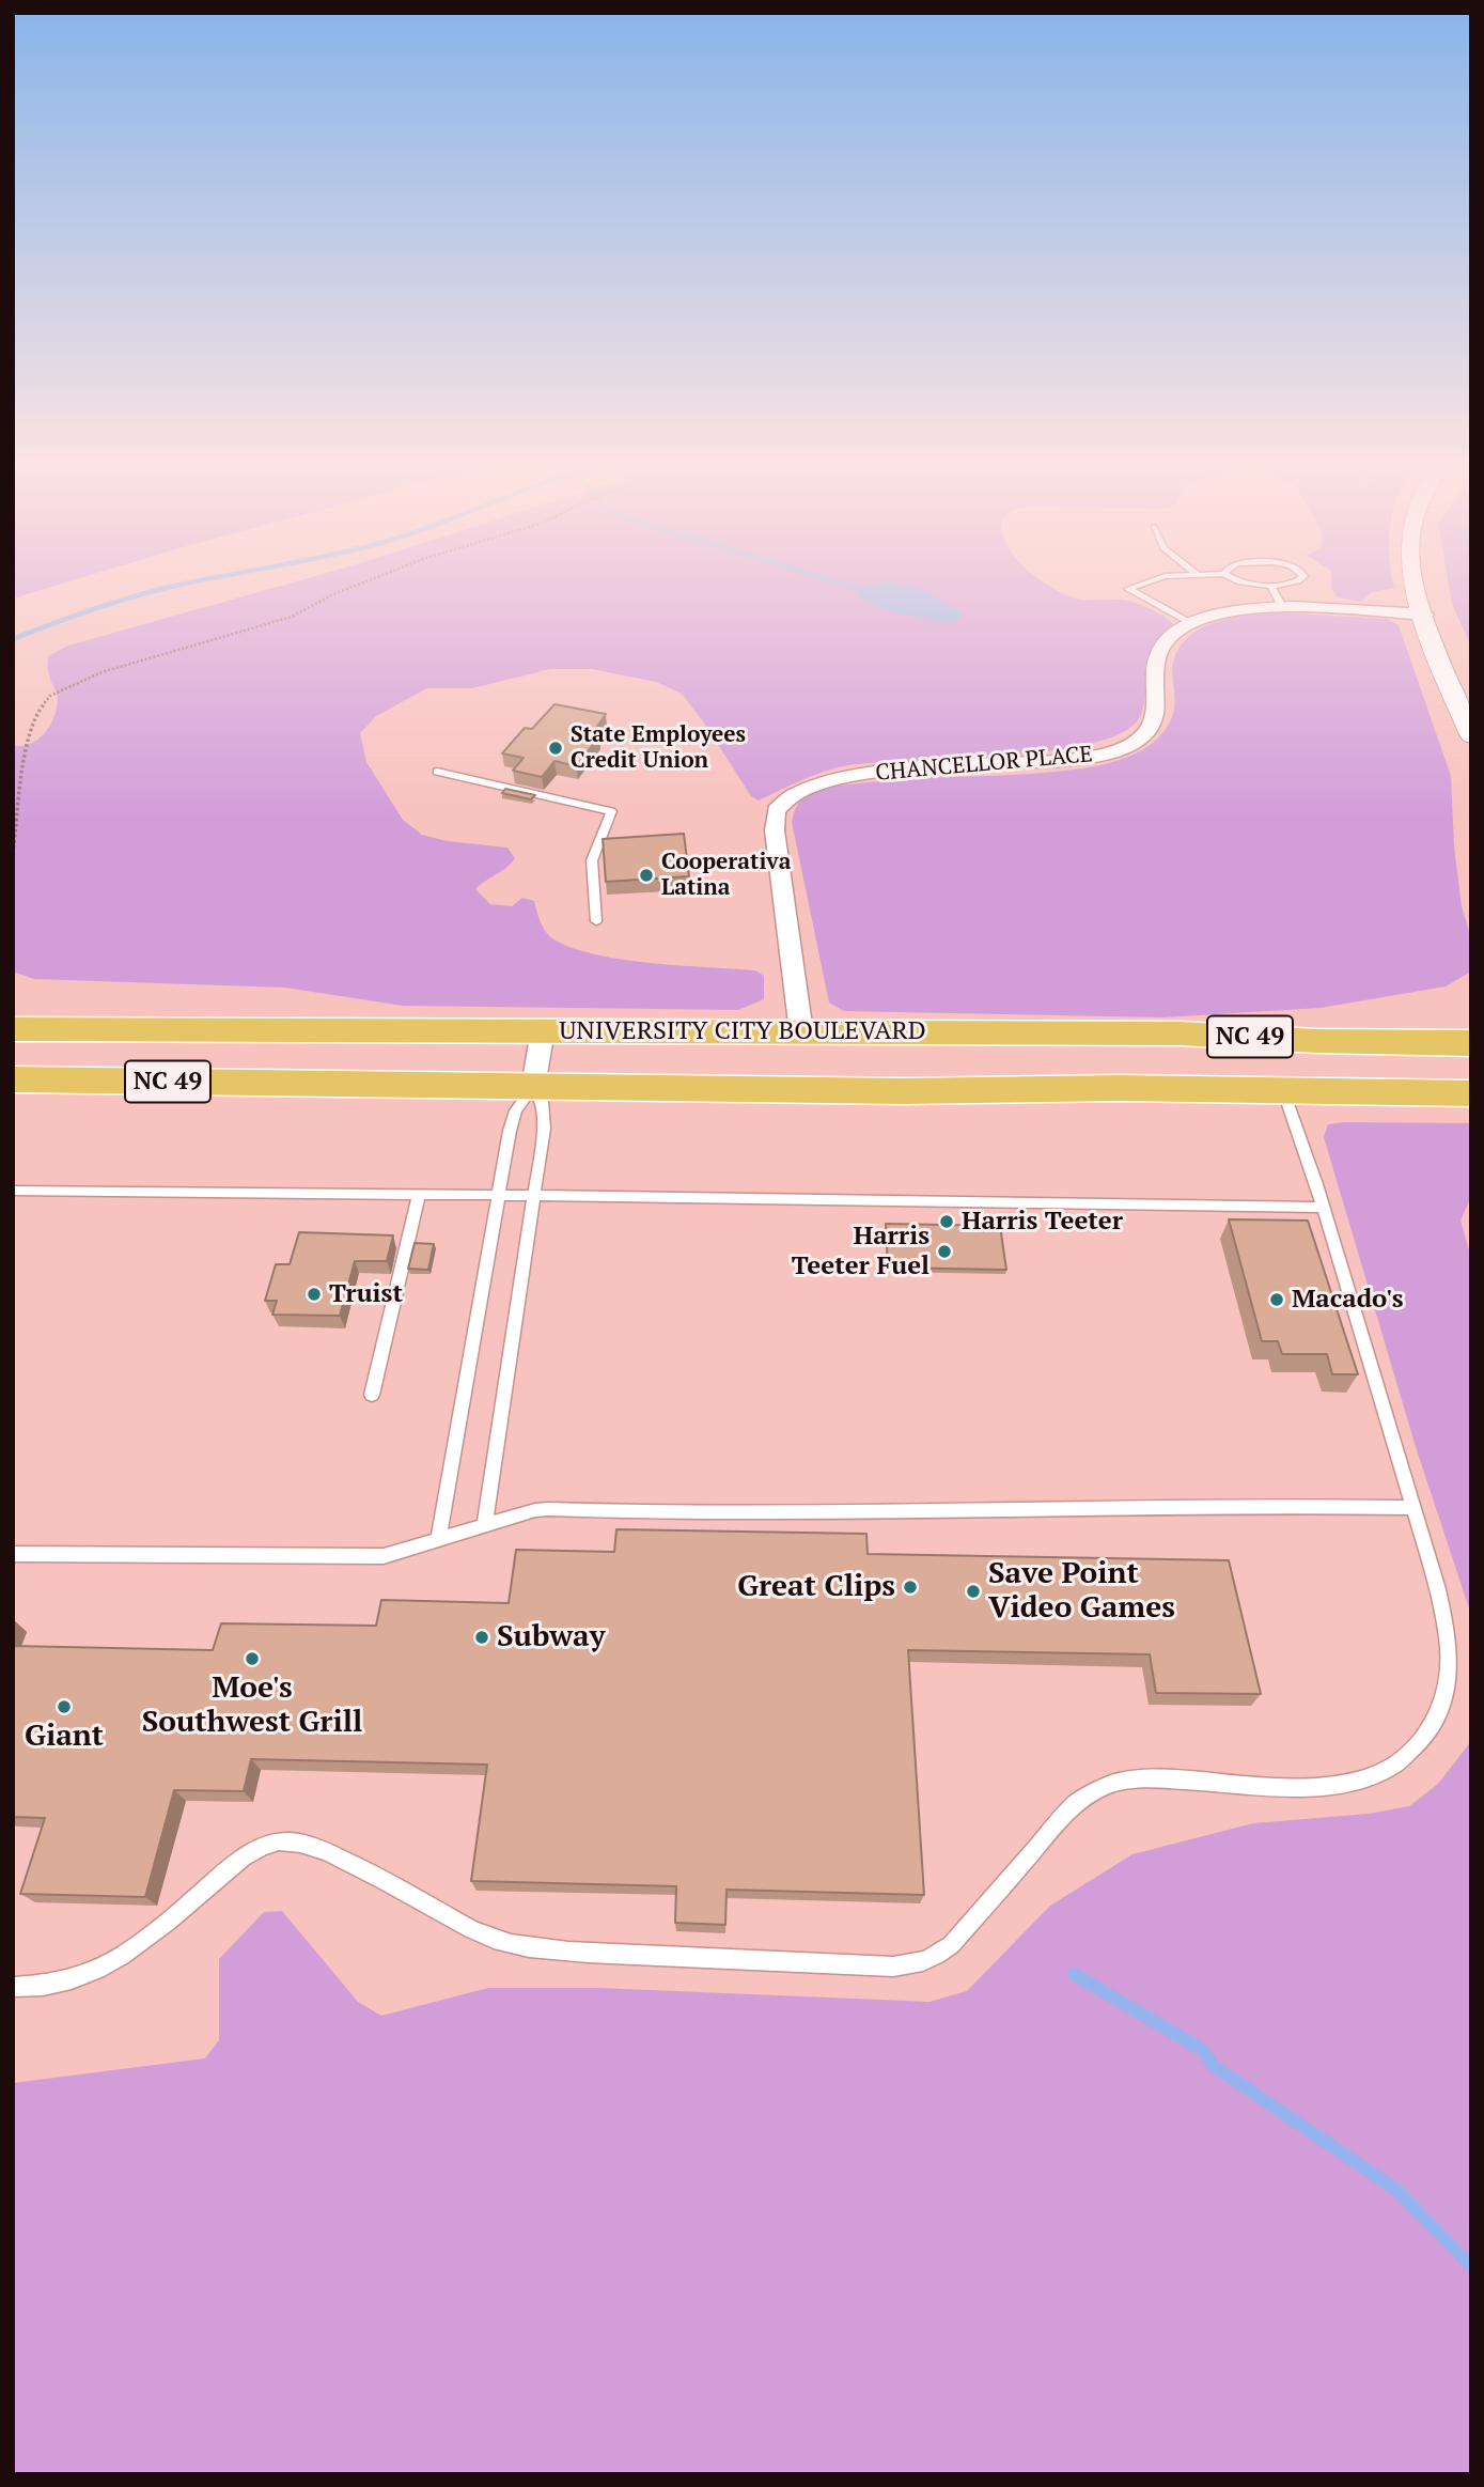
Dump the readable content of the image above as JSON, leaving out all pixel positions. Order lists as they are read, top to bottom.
{
  "streets": {
    "main road": ["UNIVERSITY CITY BOULEVARD", "NC 49"],
    "street": ["CHANCELLOR PLACE"]
  },
  "crossings": [
    ["CHANCELLOR PLACE", "UNIVERSITY CITY BOULEVARD"]
  ],
  "places": [
    "State Employees Credit Union",
    "Cooperativa Latina",
    "Harris Teeter",
    "Harris Teeter Fuel",
    "Truist",
    "Macado's",
    "Great Clips",
    "Save Point Video Games",
    "Subway",
    "Moe's Southwest Grill",
    "Giant"
  ]
}
